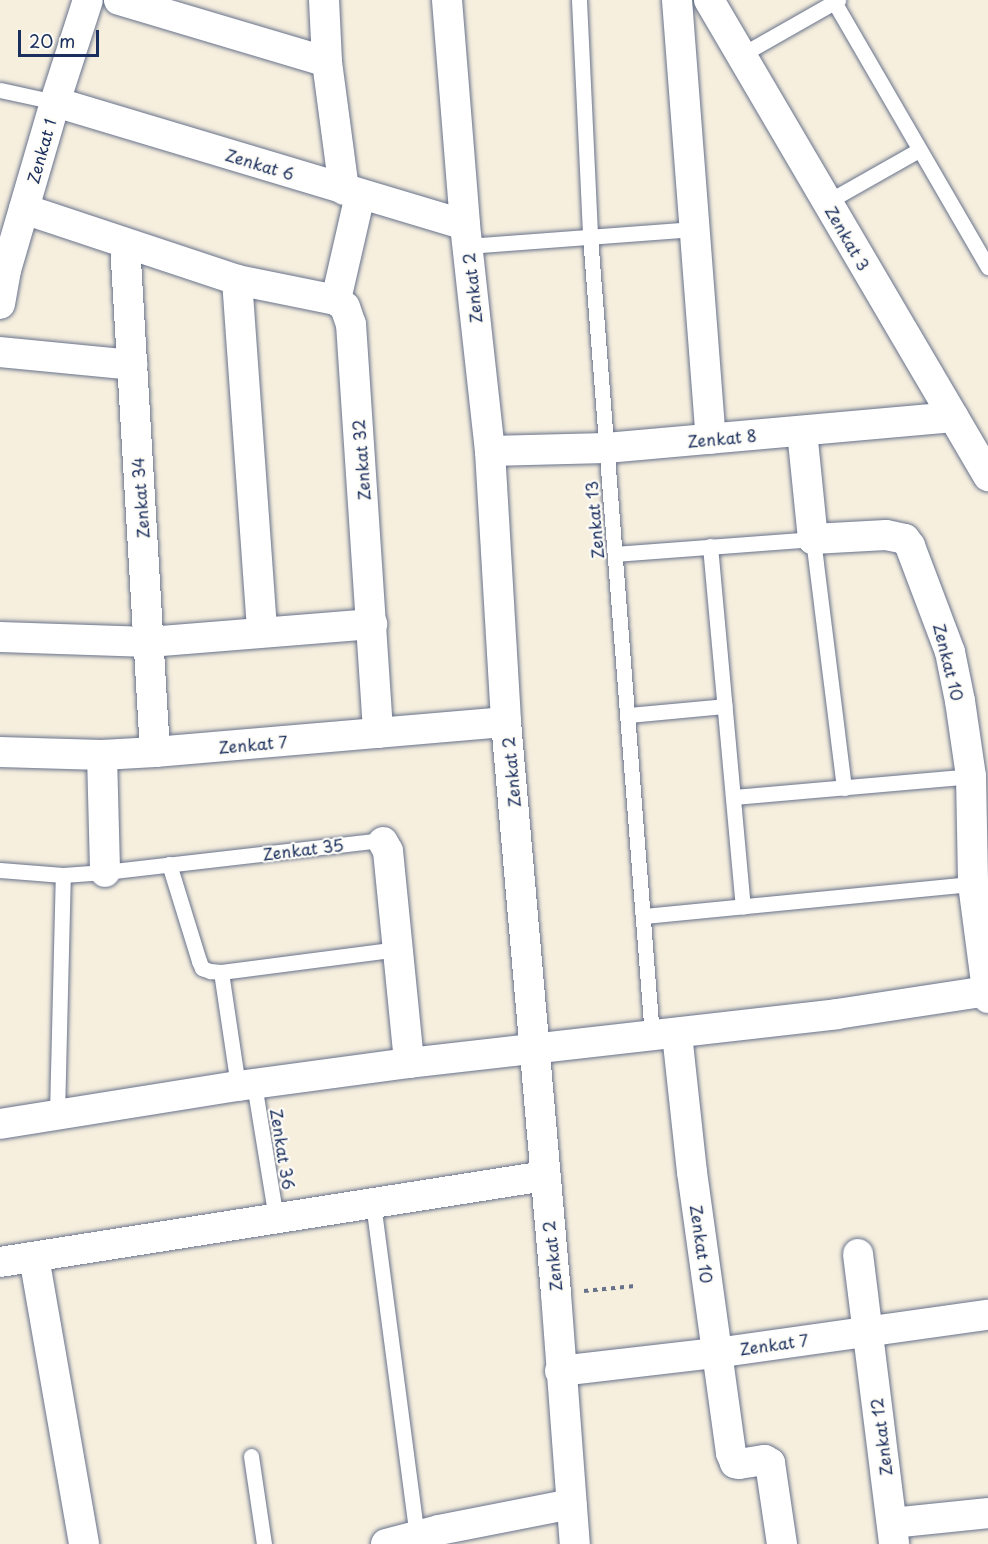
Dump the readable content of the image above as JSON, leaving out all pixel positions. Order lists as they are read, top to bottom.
{
  "streets": {
    "street": [
      "Zenkat 1",
      "Zenkat 6",
      "Zenkat 3",
      "Zenkat 2",
      "Zenkat 8",
      "Zenkat 32",
      "Zenkat 34",
      "Zenkat 10",
      "Zenkat 7",
      "Zenkat 35",
      "Zenkat 12"
    ],
    "lane": ["Zenkat 13", "Zenkat 36"]
  },
  "crossings": [
    ["Zenkat 1", "Zenkat 6"],
    ["Zenkat 6", "Zenkat 2"],
    ["Zenkat 3", "Zenkat 8"],
    ["Zenkat 2", "Zenkat 8"],
    ["Zenkat 2", "Zenkat 7"],
    ["Zenkat 8", "Zenkat 13"],
    ["Zenkat 32", "Zenkat 7"],
    ["Zenkat 34", "Zenkat 7"],
    ["Zenkat 13", "Zenkat 10"],
    ["Zenkat 10", "Zenkat 7"],
    ["Zenkat 7", "Zenkat 12"]
  ],
  "scale_bar": "20 m"
}
